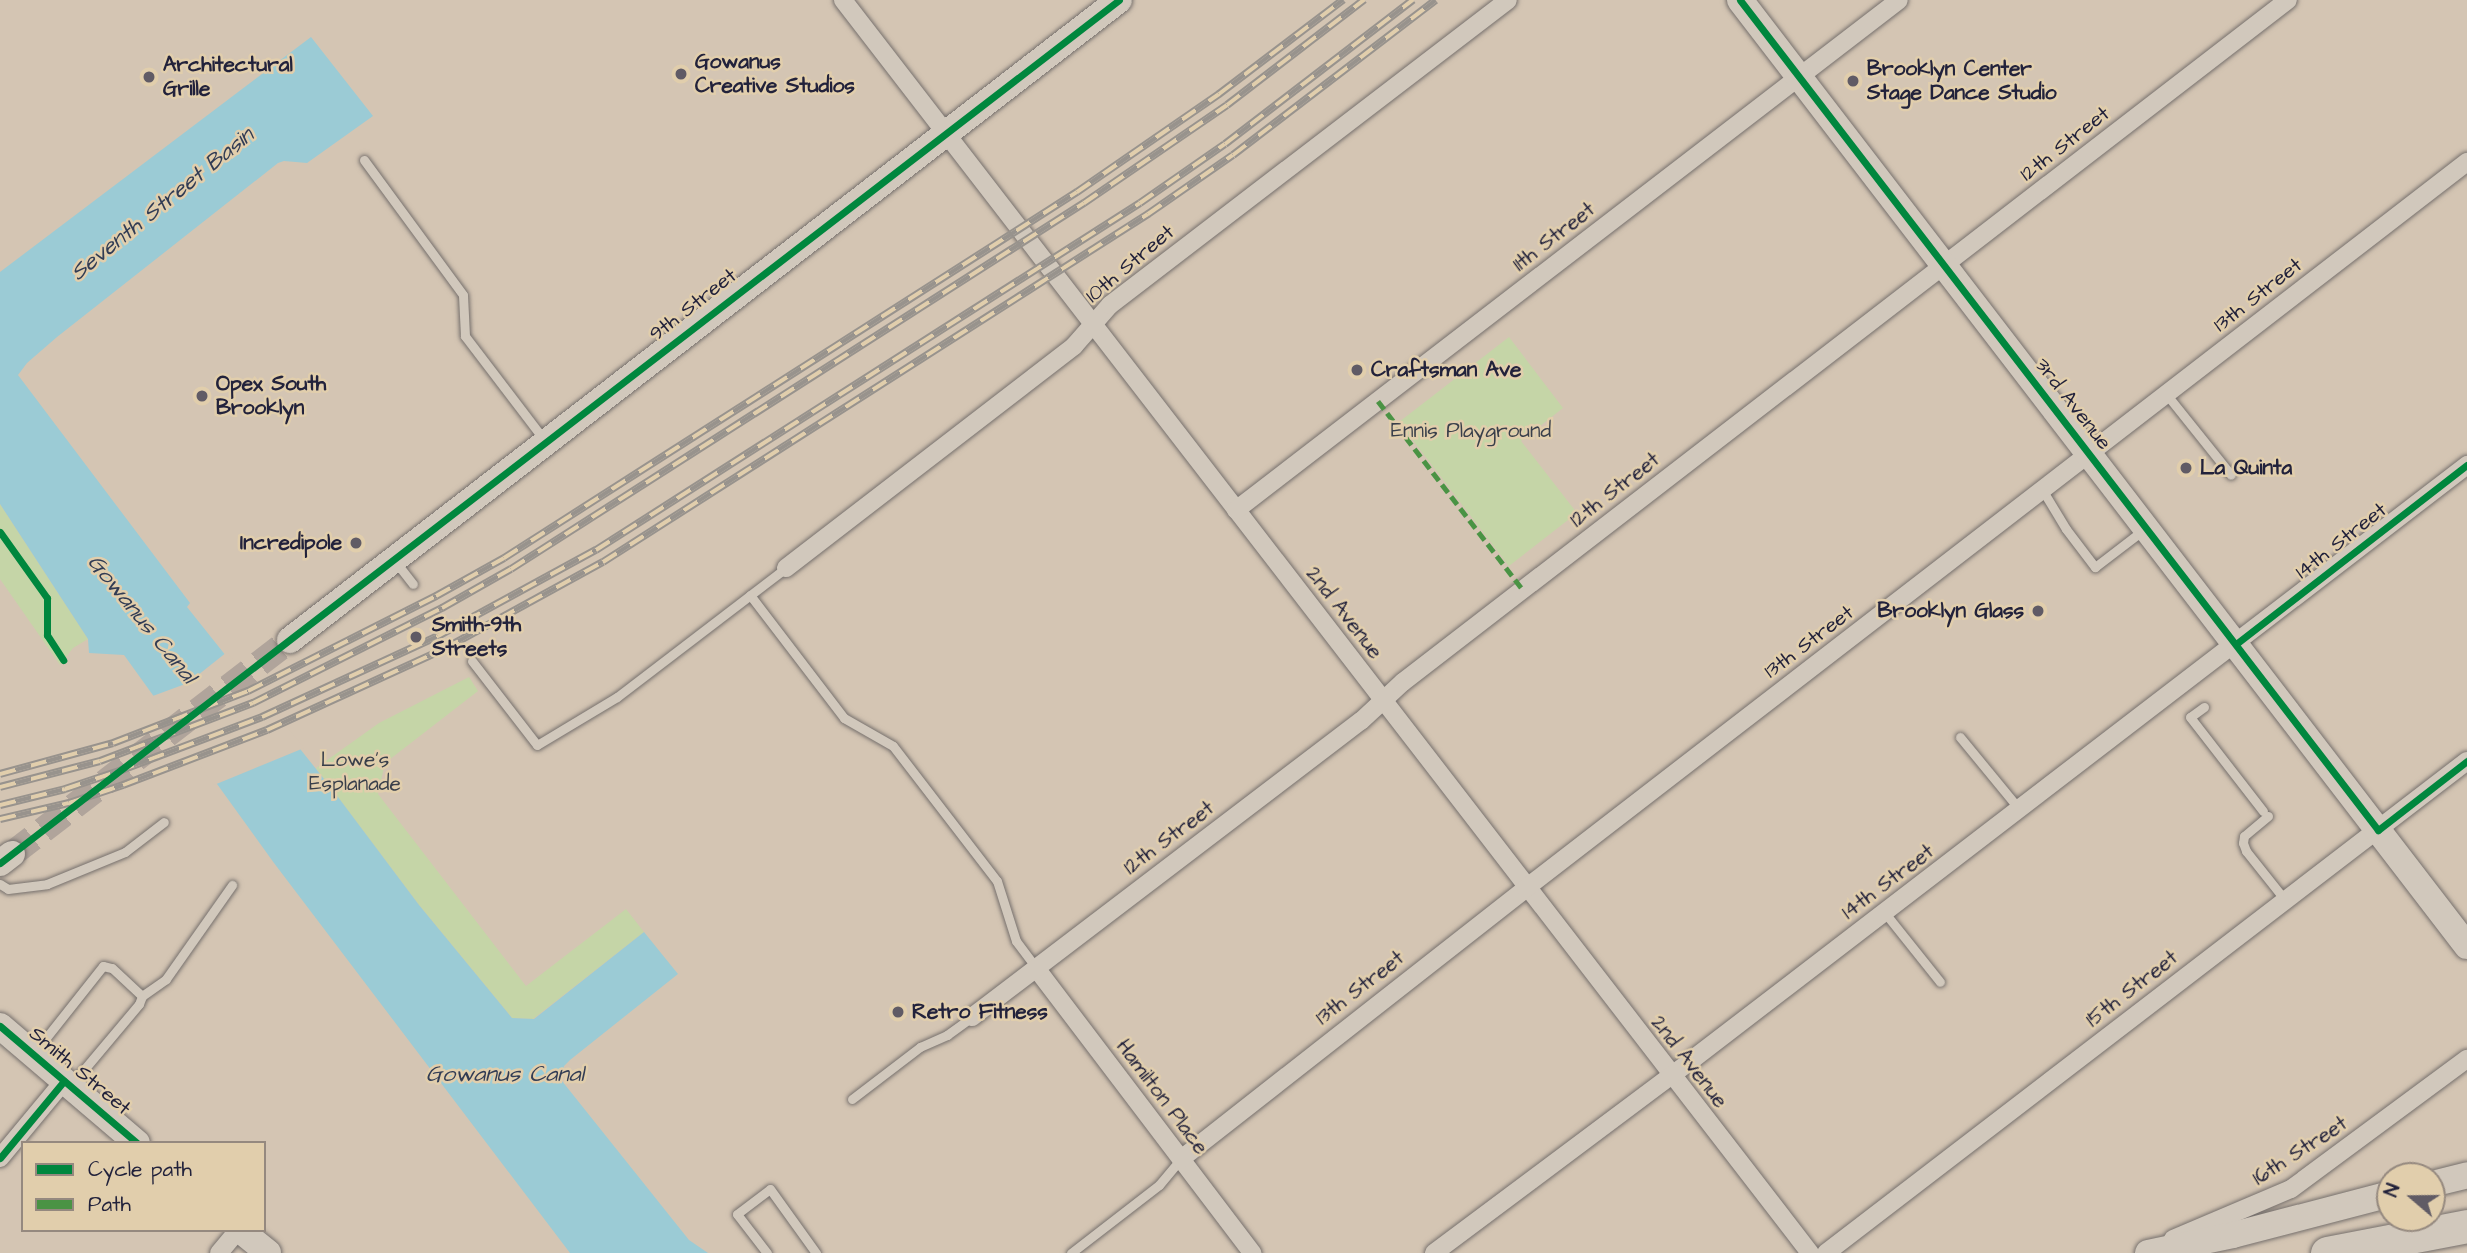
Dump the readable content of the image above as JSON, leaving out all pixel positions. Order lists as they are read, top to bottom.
{
  "streets": {
    "main road": ["9th Street", "3rd Avenue", "Smith Street"],
    "street": [
      "12th Street",
      "11th Street",
      "10th Street",
      "13th Street",
      "14th Street",
      "2nd Avenue",
      "15th Street",
      "Hamilton Place",
      "16th Street"
    ]
  },
  "crossings": [
    ["12th Street", "3rd Avenue"],
    ["12th Street", "2nd Avenue"],
    ["12th Street", "Hamilton Place"],
    ["11th Street", "3rd Avenue"],
    ["11th Street", "2nd Avenue"],
    ["10th Street", "2nd Avenue"],
    ["13th Street", "3rd Avenue"],
    ["13th Street", "2nd Avenue"],
    ["13th Street", "Hamilton Place"],
    ["9th Street", "2nd Avenue"],
    ["3rd Avenue", "14th Street"],
    ["3rd Avenue", "15th Street"],
    ["14th Street", "2nd Avenue"]
  ],
  "water": ["Seventh Street Basin", "Gowanus Canal"],
  "parks": ["Ennis Playground", "Lowe's Esplanade"],
  "places": [
    "Gowanus Creative Studios",
    "Architectural Grille",
    "Brooklyn Center Stage Dance Studio",
    "Craftsman Ave",
    "Opex South Brooklyn",
    "La Quinta",
    "Incredipole",
    "Brooklyn Glass",
    "Smith–9th Streets",
    "Retro Fitness"
  ],
  "legend": ["Cycle path", "Path"],
  "north": "left"
}
